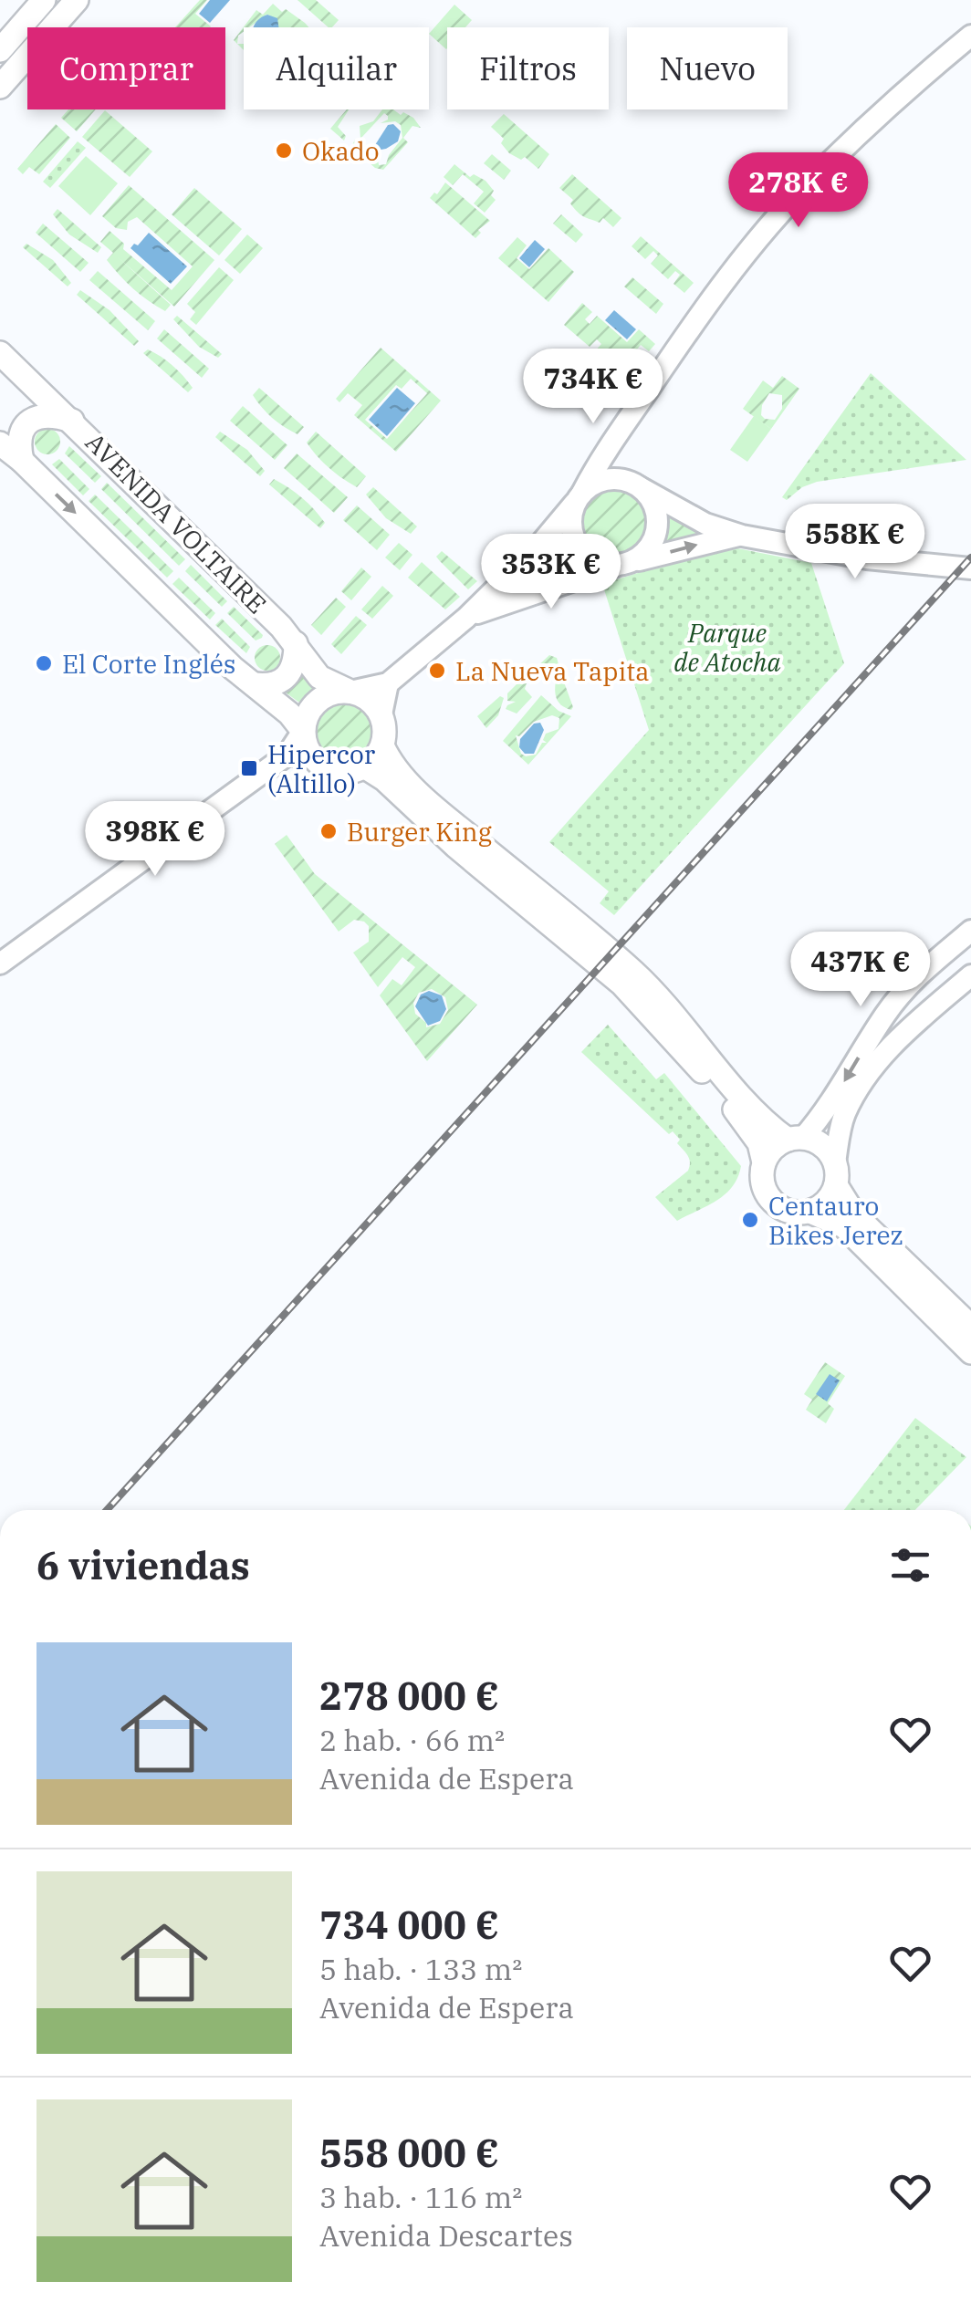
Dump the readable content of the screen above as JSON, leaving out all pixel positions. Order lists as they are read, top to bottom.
{
  "streets": {
    "main road": ["AVENIDA VOLTAIRE"]
  },
  "parks": ["Parque de Atocha"],
  "places": {
    "other": [
      "Okado",
      "El Corte Inglés",
      "La Nueva Tapita",
      "Burger King",
      "Centauro Bikes Jerez"
    ],
    "transit": ["Hipercor (Altillo)"]
  },
  "page": {
    "chip": [
      "Comprar",
      "Alquilar",
      "Filtros",
      "Nuevo"
    ],
    "price": [
      "278K €",
      "734K €",
      "558K €",
      "353K €",
      "398K €",
      "437K €"
    ],
    "heading": "6 viviendas",
    "list": [
      {
        "name": "278 000 €",
        "note": "2 hab. · 66 m² · Avenida de Espera"
      },
      {
        "name": "734 000 €",
        "note": "5 hab. · 133 m² · Avenida de Espera"
      },
      {
        "name": "558 000 €",
        "note": "3 hab. · 116 m² · Avenida Descartes"
      }
    ]
  }
}
